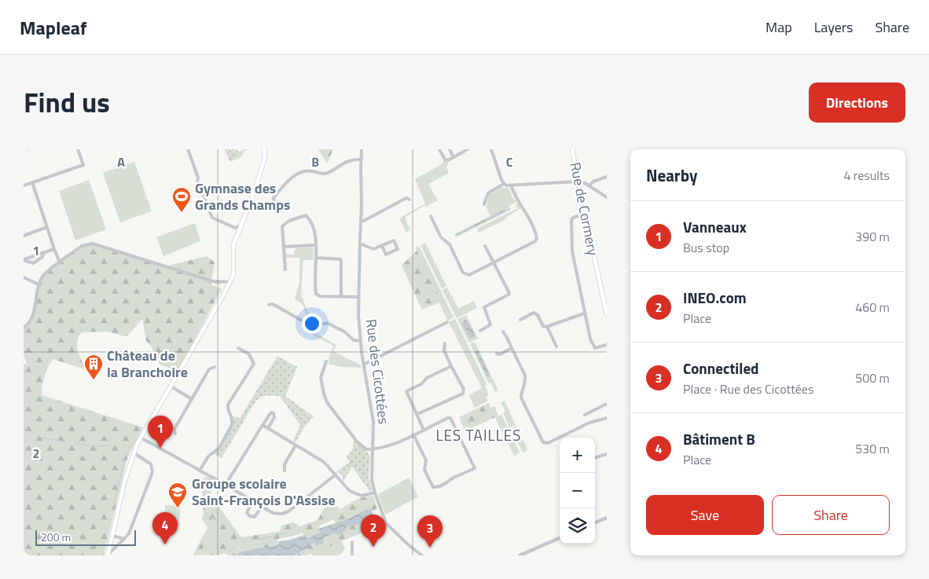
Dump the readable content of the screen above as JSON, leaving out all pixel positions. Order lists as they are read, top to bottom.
{
  "streets": {
    "main road": ["Rue de Cormery"],
    "street": ["Rue des Cicottées"]
  },
  "districts": ["LES TAILLES"],
  "places": {
    "sports": ["Gymnase des Grands Champs"],
    "building": ["Château de la Branchoire"],
    "school or university": ["Groupe scolaire Saint-François D'Assise"]
  },
  "scale_bar": "200 m",
  "page": {
    "header": "Mapleaf",
    "nav": ["Map", "Layers", "Share"],
    "title": "Find us",
    "buttons": [
      "Directions",
      ["Save", "Share"]
    ],
    "heading": ["Nearby", "4 results"],
    "list": [
      {
        "mark": "1",
        "name": "Vanneaux",
        "note": "Bus stop",
        "value": "390 m"
      },
      {
        "mark": "2",
        "name": "INEO.com",
        "note": "Place",
        "value": "460 m"
      },
      {
        "mark": "3",
        "name": "Connectiled",
        "note": "Place · Rue des Cicottées",
        "value": "500 m"
      },
      {
        "mark": "4",
        "name": "Bâtiment B",
        "note": "Place",
        "value": "530 m"
      }
    ],
    "pins": [
      "1",
      "4",
      "2",
      "3"
    ],
    "map_buttons": ["+", "−"],
    "scale": "200 m"
  },
  "grid": {
    "columns": ["A", "B", "C"],
    "rows": ["1", "2"]
  }
}
